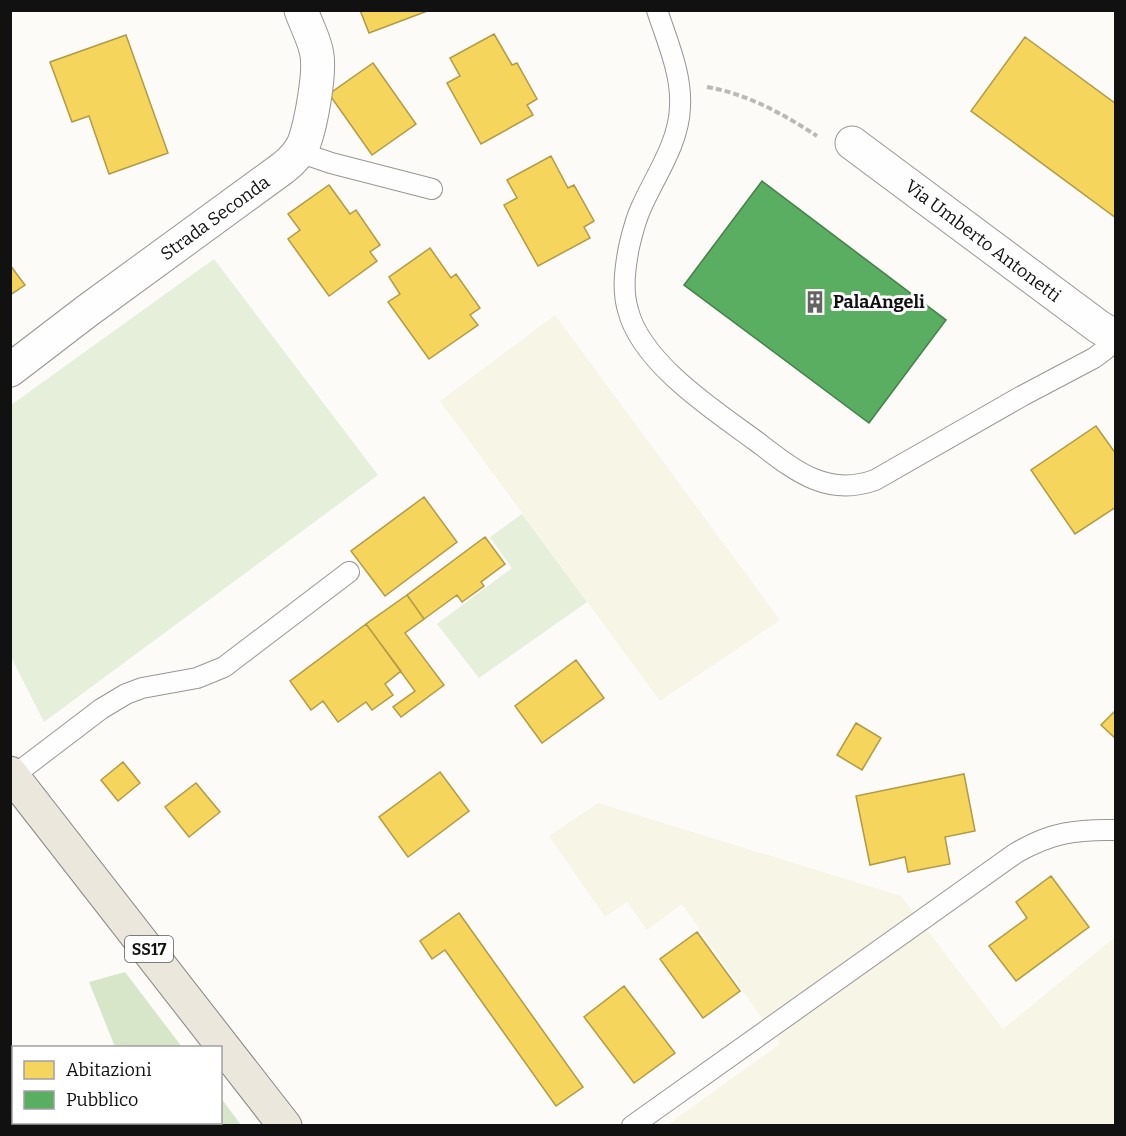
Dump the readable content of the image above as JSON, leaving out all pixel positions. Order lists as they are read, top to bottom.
{
  "streets": {
    "main road": ["SS17"],
    "street": ["Strada Seconda", "Via Umberto Antonetti"]
  },
  "places": {
    "building": ["PalaAngeli"]
  },
  "legend": ["Abitazioni", "Pubblico"]
}
